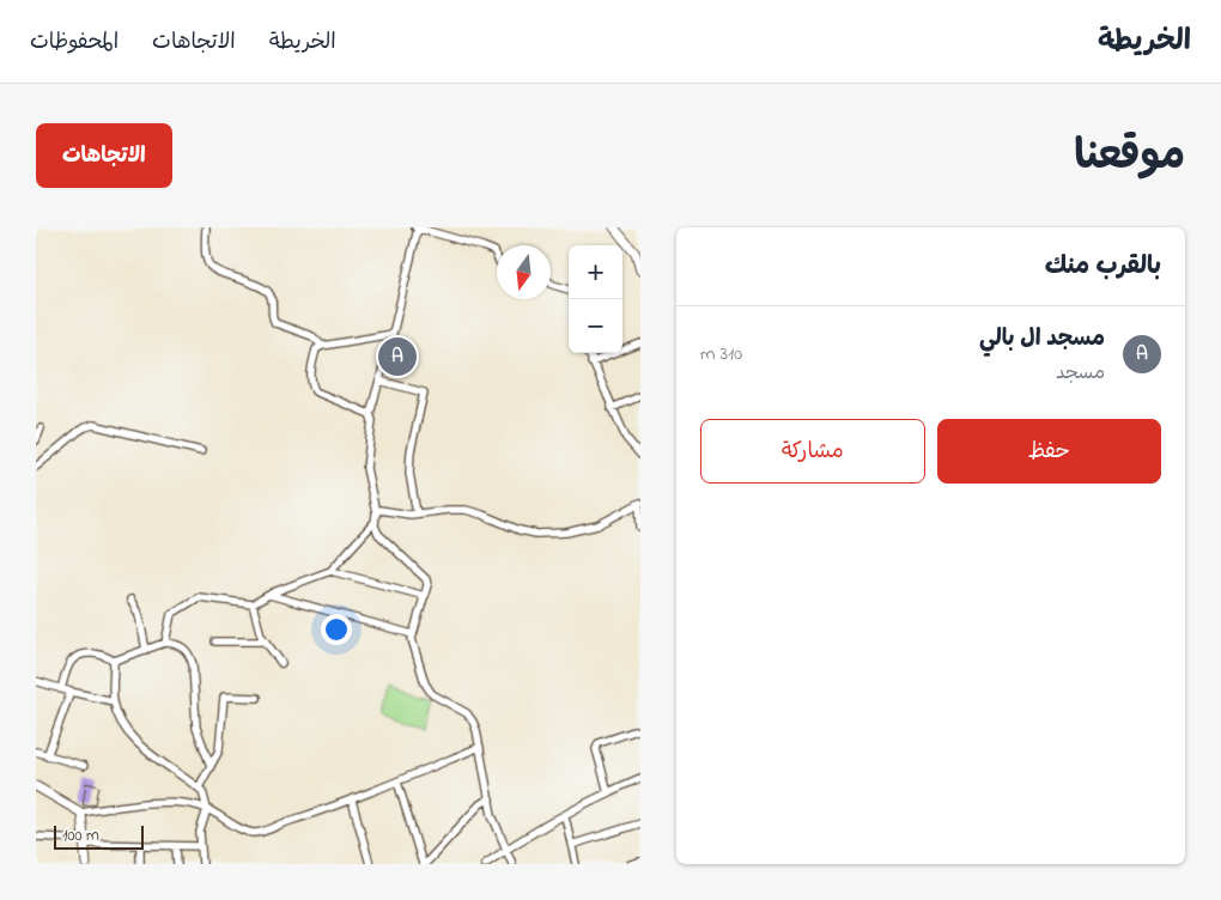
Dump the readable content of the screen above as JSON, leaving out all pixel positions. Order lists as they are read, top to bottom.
{
  "scale_bar": "100 m",
  "north": "bottom",
  "page": {
    "header": "الخريطة",
    "nav": ["الخريطة", "الاتجاهات", "المحفوظات"],
    "title": "موقعنا",
    "buttons": [
      "الاتجاهات",
      ["حفظ", "مشاركة"]
    ],
    "heading": "بالقرب منك",
    "map_buttons": ["+", "−"],
    "list": [
      {
        "mark": "A",
        "name": "مسجد ال بالي",
        "note": "مسجد",
        "value": "310 m"
      }
    ],
    "pins": "A",
    "scale": "100 m"
  }
}
